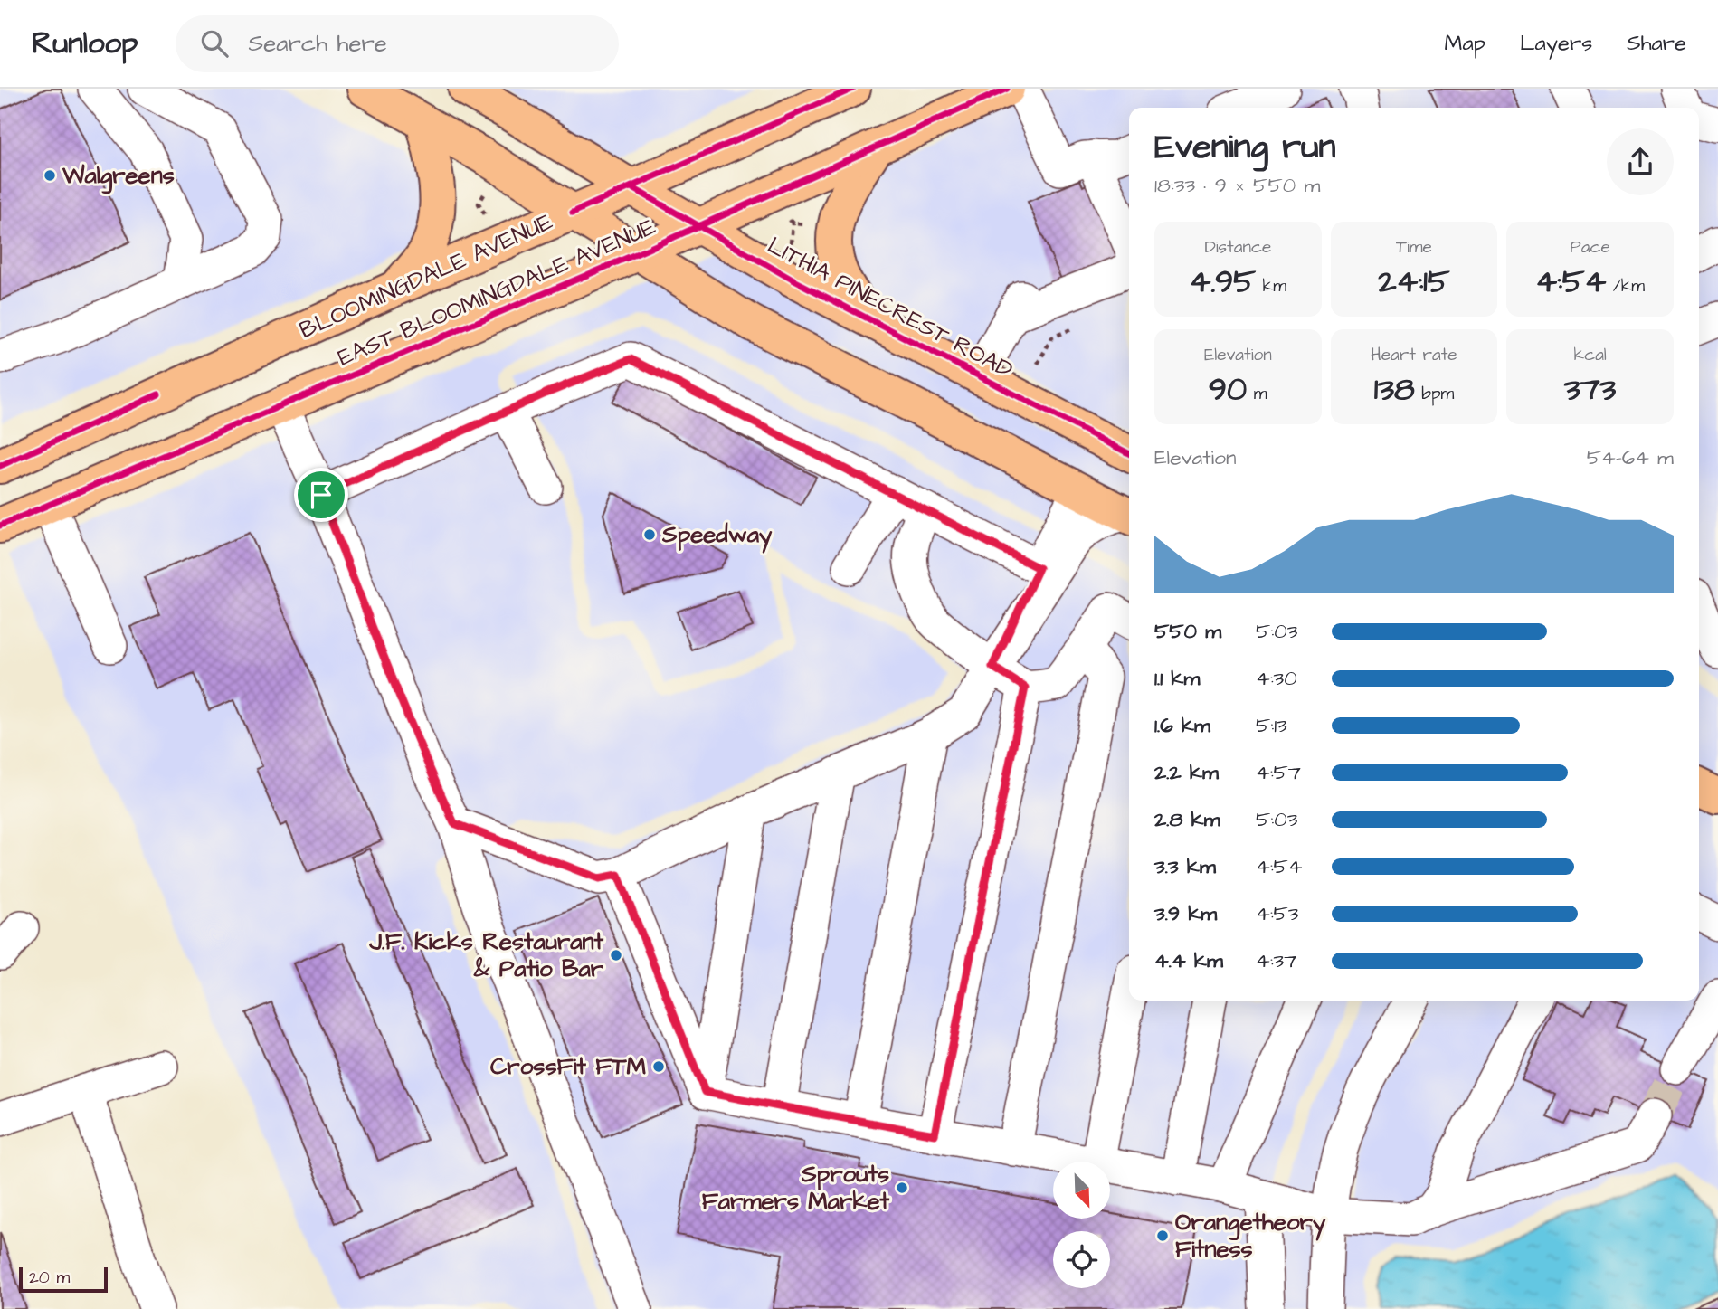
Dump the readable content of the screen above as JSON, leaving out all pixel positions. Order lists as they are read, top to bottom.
{
  "streets": {
    "main road": ["BLOOMINGDALE AVENUE", "EAST BLOOMINGDALE AVENUE", "LITHIA PINECREST ROAD"]
  },
  "crossings": [
    ["BLOOMINGDALE AVENUE", "LITHIA PINECREST ROAD"],
    ["EAST BLOOMINGDALE AVENUE", "LITHIA PINECREST ROAD"]
  ],
  "places": [
    "Walgreens",
    "Speedway",
    "J.F. Kicks Restaurant & Patio Bar",
    "CrossFit FTM",
    "Sprouts Farmers Market",
    "Orangetheory Fitness"
  ],
  "scale_bar": "20 m",
  "north": "bottom right",
  "page": {
    "header": "Runloop",
    "search": "Search here",
    "nav": ["Map", "Layers", "Share"],
    "heading": ["Evening run", "18:33 · 9 × 550 m"],
    "stats": [
      ["Distance", "4.95 km"],
      ["Time", "24:15"],
      ["Pace", "4:54 /km"],
      ["Elevation", "90 m"],
      ["Heart rate", "138 bpm"],
      ["kcal", "373"]
    ],
    "chart": ["Elevation", "54–64 m"],
    "list": [
      {
        "name": "550 m",
        "note": "5:03"
      },
      {
        "name": "1.1 km",
        "note": "4:30"
      },
      {
        "name": "1.6 km",
        "note": "5:13"
      },
      {
        "name": "2.2 km",
        "note": "4:57"
      },
      {
        "name": "2.8 km",
        "note": "5:03"
      },
      {
        "name": "3.3 km",
        "note": "4:54"
      },
      {
        "name": "3.9 km",
        "note": "4:53"
      },
      {
        "name": "4.4 km",
        "note": "4:37"
      }
    ],
    "scale": "20 m"
  }
}
